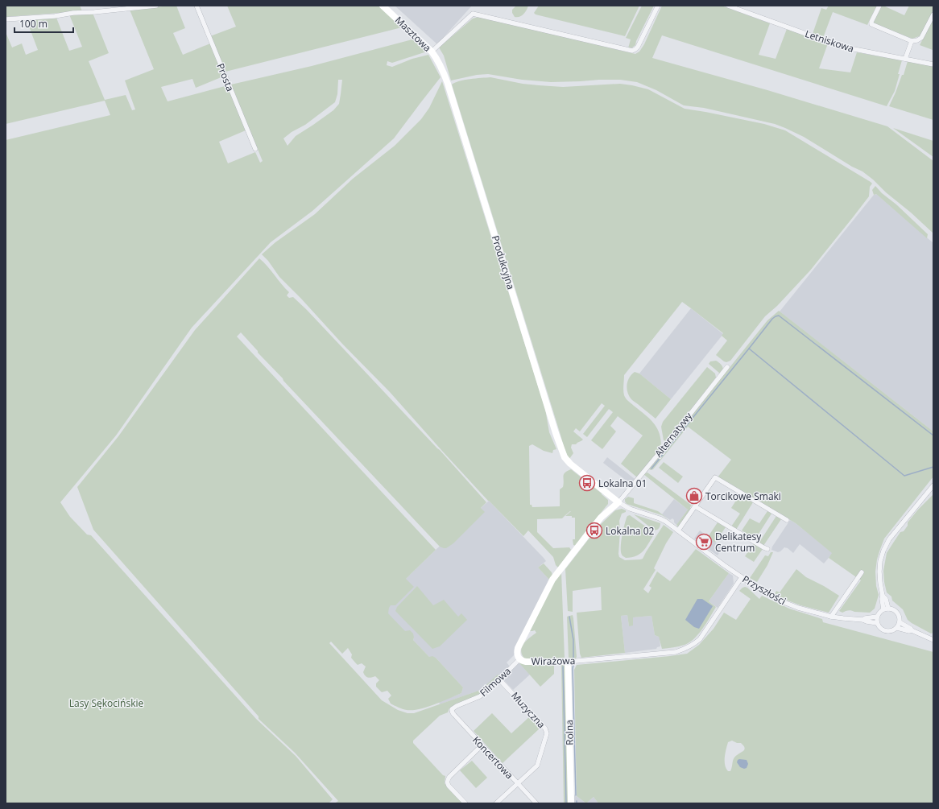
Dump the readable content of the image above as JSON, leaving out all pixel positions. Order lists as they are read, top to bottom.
{
  "streets": {
    "street": [
      "Masztowa",
      "Letniskowa",
      "Prosta",
      "Produkcyjna",
      "Alternatywy",
      "Przyszłości",
      "Wirażowa",
      "Filmowa",
      "Muzyczna",
      "Rolna",
      "Koncertowa"
    ]
  },
  "crossings": [
    ["Masztowa", "Produkcyjna"],
    ["Produkcyjna", "Alternatywy"],
    ["Produkcyjna", "Przyszłości"],
    ["Produkcyjna", "Wirażowa"],
    ["Alternatywy", "Przyszłości"],
    ["Alternatywy", "Wirażowa"],
    ["Przyszłości", "Wirażowa"],
    ["Wirażowa", "Filmowa"],
    ["Wirażowa", "Rolna"],
    ["Filmowa", "Muzyczna"],
    ["Filmowa", "Koncertowa"],
    ["Muzyczna", "Koncertowa"]
  ],
  "parks": ["Lasy Sękocińskie"],
  "places": {
    "bus stop": ["Lokalna 01", "Lokalna 02"],
    "shop": ["Torcikowe Smaki"],
    "supermarket": ["Delikatesy Centrum"]
  },
  "scale_bar": "100 m"
}
